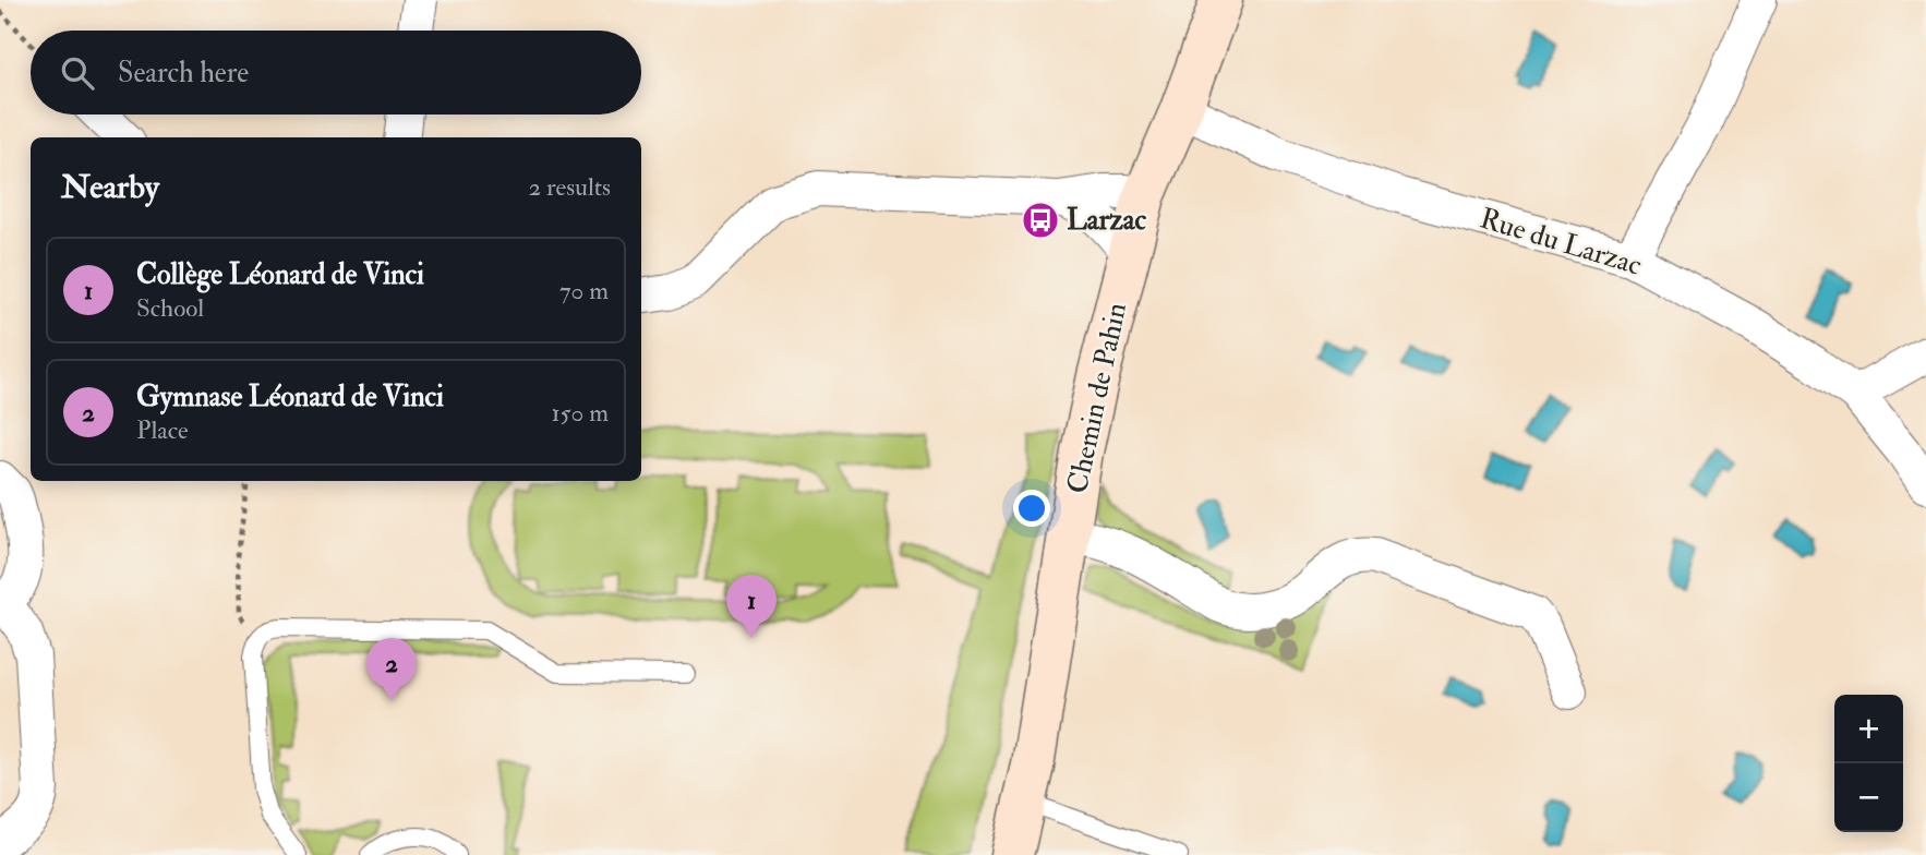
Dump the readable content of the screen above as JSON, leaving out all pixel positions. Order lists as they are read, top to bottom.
{
  "streets": {
    "main road": ["Chemin de Pahin"],
    "street": ["Rue du Larzac"]
  },
  "crossings": [
    ["Rue du Larzac", "Chemin de Pahin"]
  ],
  "places": {
    "bus stop": ["Larzac"]
  },
  "page": {
    "search": "Search here",
    "heading": ["Nearby", "2 results"],
    "list": [
      {
        "mark": "1",
        "name": "Collège Léonard de Vinci",
        "note": "School",
        "value": "70 m"
      },
      {
        "mark": "2",
        "name": "Gymnase Léonard de Vinci",
        "note": "Place",
        "value": "150 m"
      }
    ],
    "pins": ["1", "2"],
    "map_buttons": ["+", "−"]
  }
}
